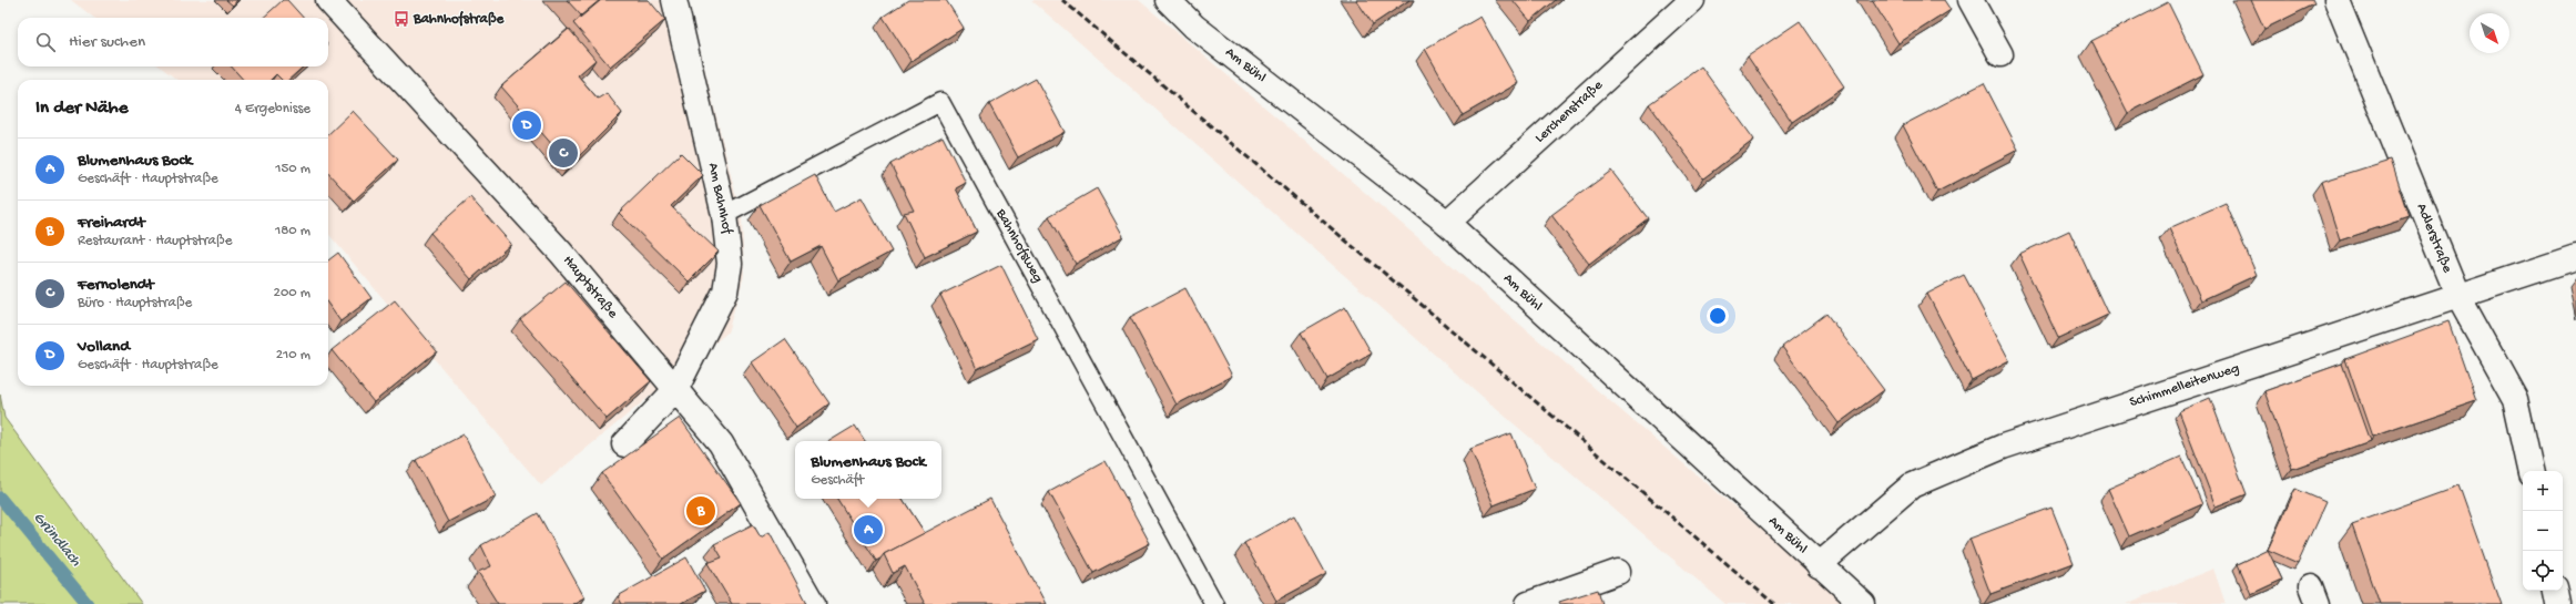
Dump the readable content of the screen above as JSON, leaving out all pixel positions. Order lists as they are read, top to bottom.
{
  "streets": {
    "street": [
      "Am Bühl",
      "Lerchenstraße",
      "Am Bahnhof",
      "Adlerstraße",
      "Hauptstraße",
      "Schimmelleitenweg"
    ],
    "lane": ["Bahnhofsweg"]
  },
  "crossings": [
    ["Am Bühl", "Lerchenstraße"],
    ["Am Bühl", "Schimmelleitenweg"],
    ["Am Bahnhof", "Bahnhofsweg"],
    ["Am Bahnhof", "Hauptstraße"],
    ["Adlerstraße", "Schimmelleitenweg"]
  ],
  "water": ["Gründlach"],
  "places": {
    "bus stop": ["Bahnhofstraße"]
  },
  "north": "bottom right",
  "page": {
    "search": "Hier suchen",
    "heading": ["In der Nähe", "4 Ergebnisse"],
    "pins": [
      "D",
      "C",
      "B",
      "A"
    ],
    "list": [
      {
        "mark": "A",
        "name": "Blumenhaus Bock",
        "note": "Geschäft · Hauptstraße",
        "value": "150 m"
      },
      {
        "mark": "B",
        "name": "Freihardt",
        "note": "Restaurant · Hauptstraße",
        "value": "180 m"
      },
      {
        "mark": "C",
        "name": "Fernolendt",
        "note": "Büro · Hauptstraße",
        "value": "200 m"
      },
      {
        "mark": "D",
        "name": "Volland",
        "note": "Geschäft · Hauptstraße",
        "value": "210 m"
      }
    ],
    "popup": ["Blumenhaus Bock", "Geschäft"],
    "map_buttons": ["+", "−"]
  }
}
